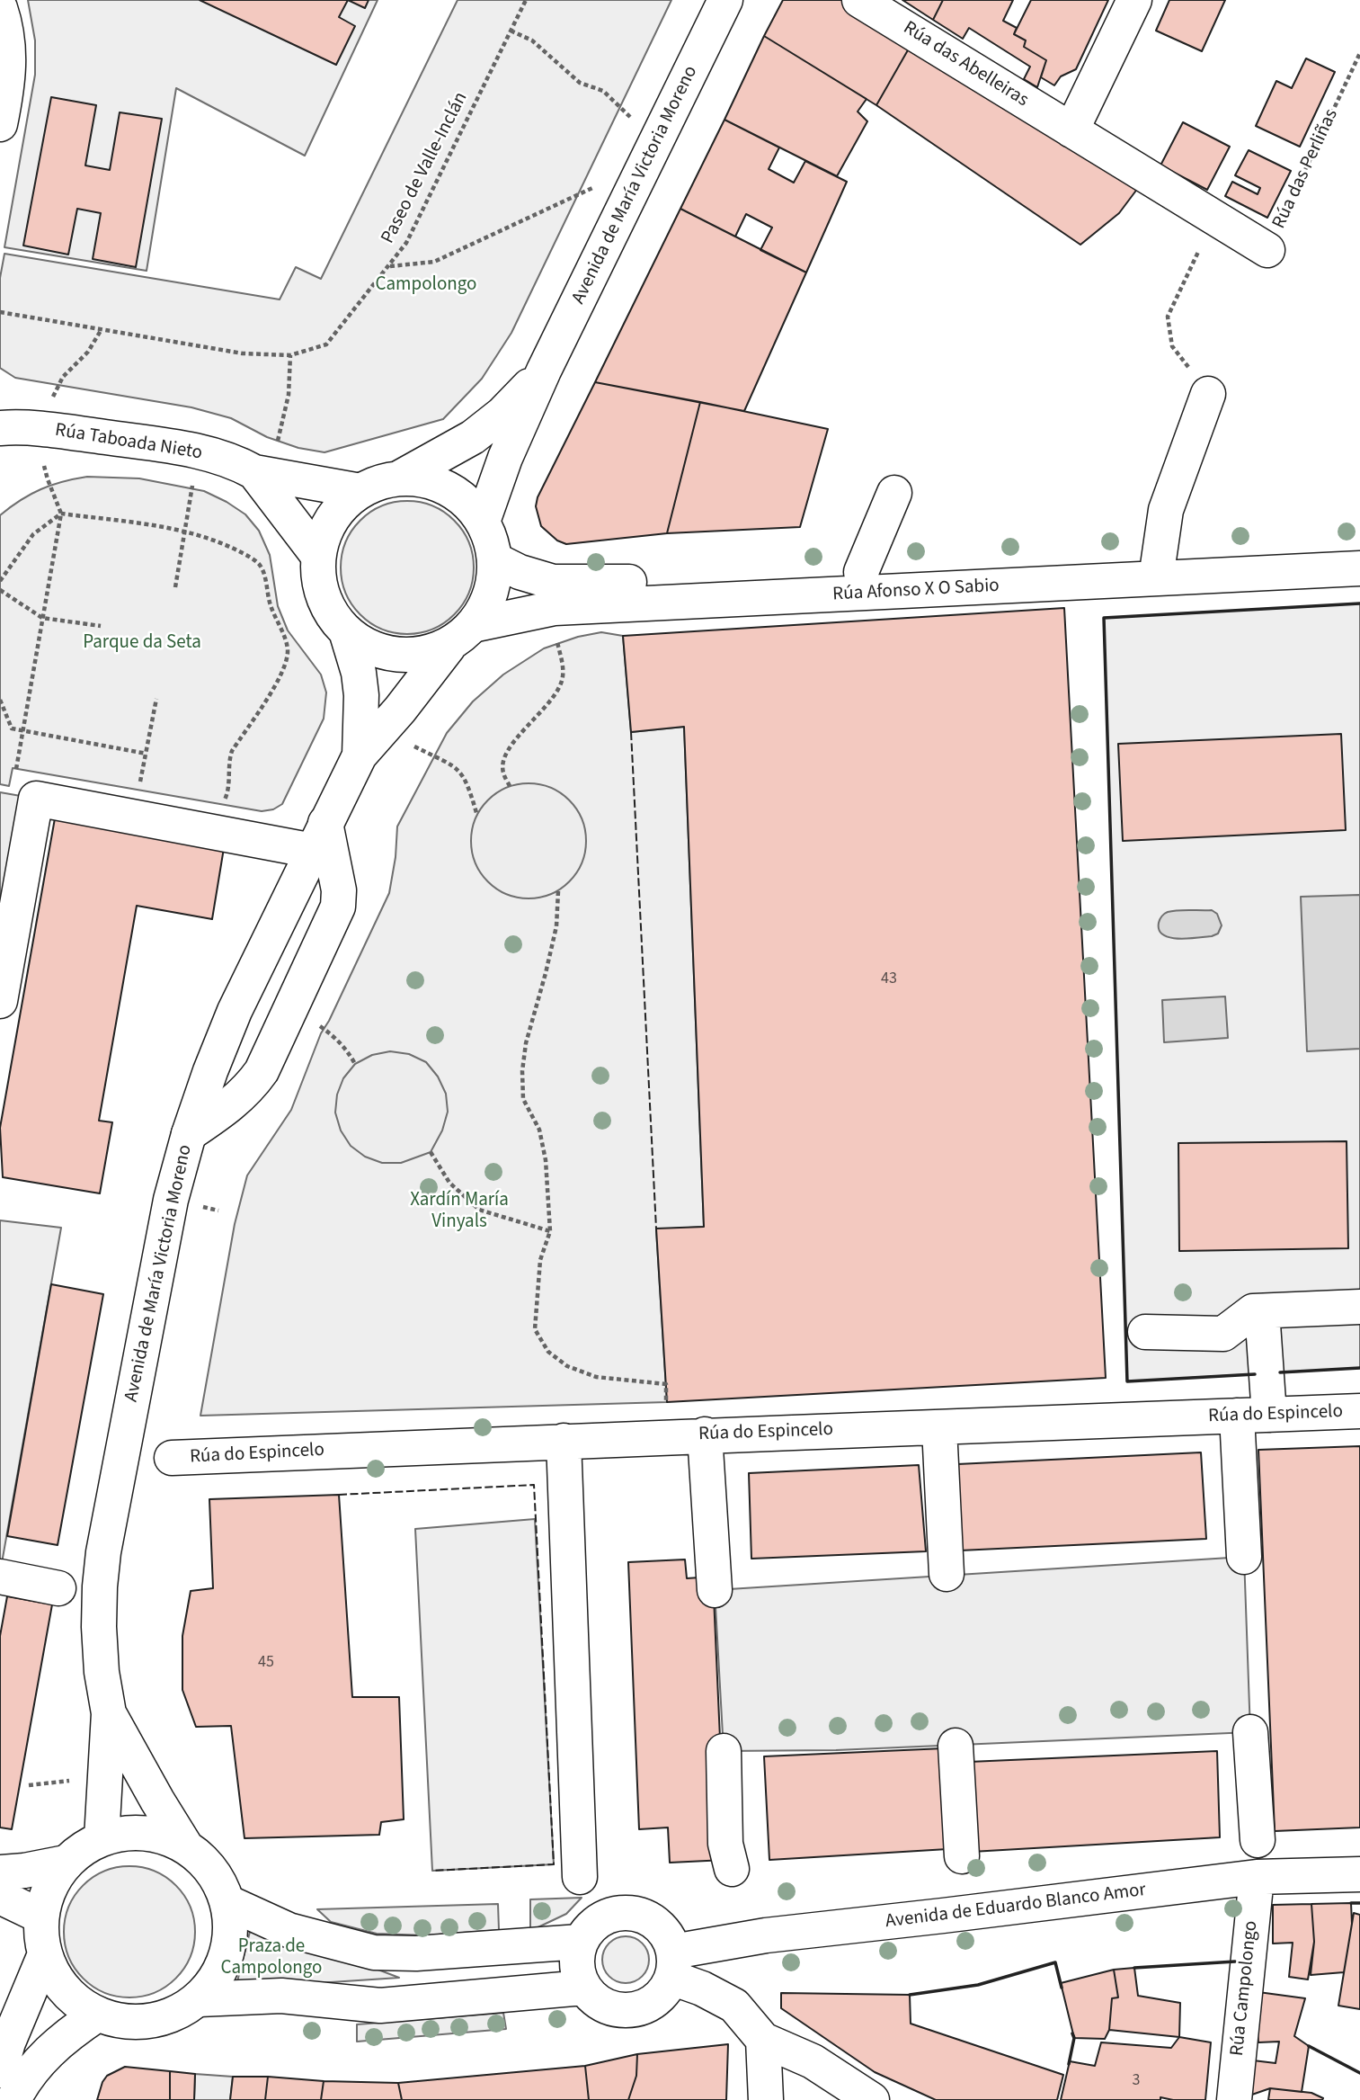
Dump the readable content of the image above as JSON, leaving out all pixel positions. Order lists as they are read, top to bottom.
{
  "streets": {
    "main road": [
      "Rúa das Abelleiras",
      "Avenida de María Victoria Moreno",
      "Rúa Taboada Nieto",
      "Rúa Afonso X O Sabio",
      "Rúa do Espincelo",
      "Avenida de Eduardo Blanco Amor",
      "Rúa Campolongo"
    ],
    "path": ["Paseo de Valle-Inclán", "Rúa das Perliñas"]
  },
  "crossings": [
    ["Rúa das Abelleiras", "Rúa das Perliñas"],
    ["Avenida de María Victoria Moreno", "Rúa Taboada Nieto"],
    ["Avenida de María Victoria Moreno", "Rúa Afonso X O Sabio"],
    ["Rúa Taboada Nieto", "Rúa Afonso X O Sabio"],
    ["Avenida de Eduardo Blanco Amor", "Rúa Campolongo"]
  ],
  "parks": [
    "Campolongo",
    "Parque da Seta",
    "Xardín María Vinyals",
    "Praza de Campolongo"
  ],
  "house_numbers": ["43", "45", "3"]
}
